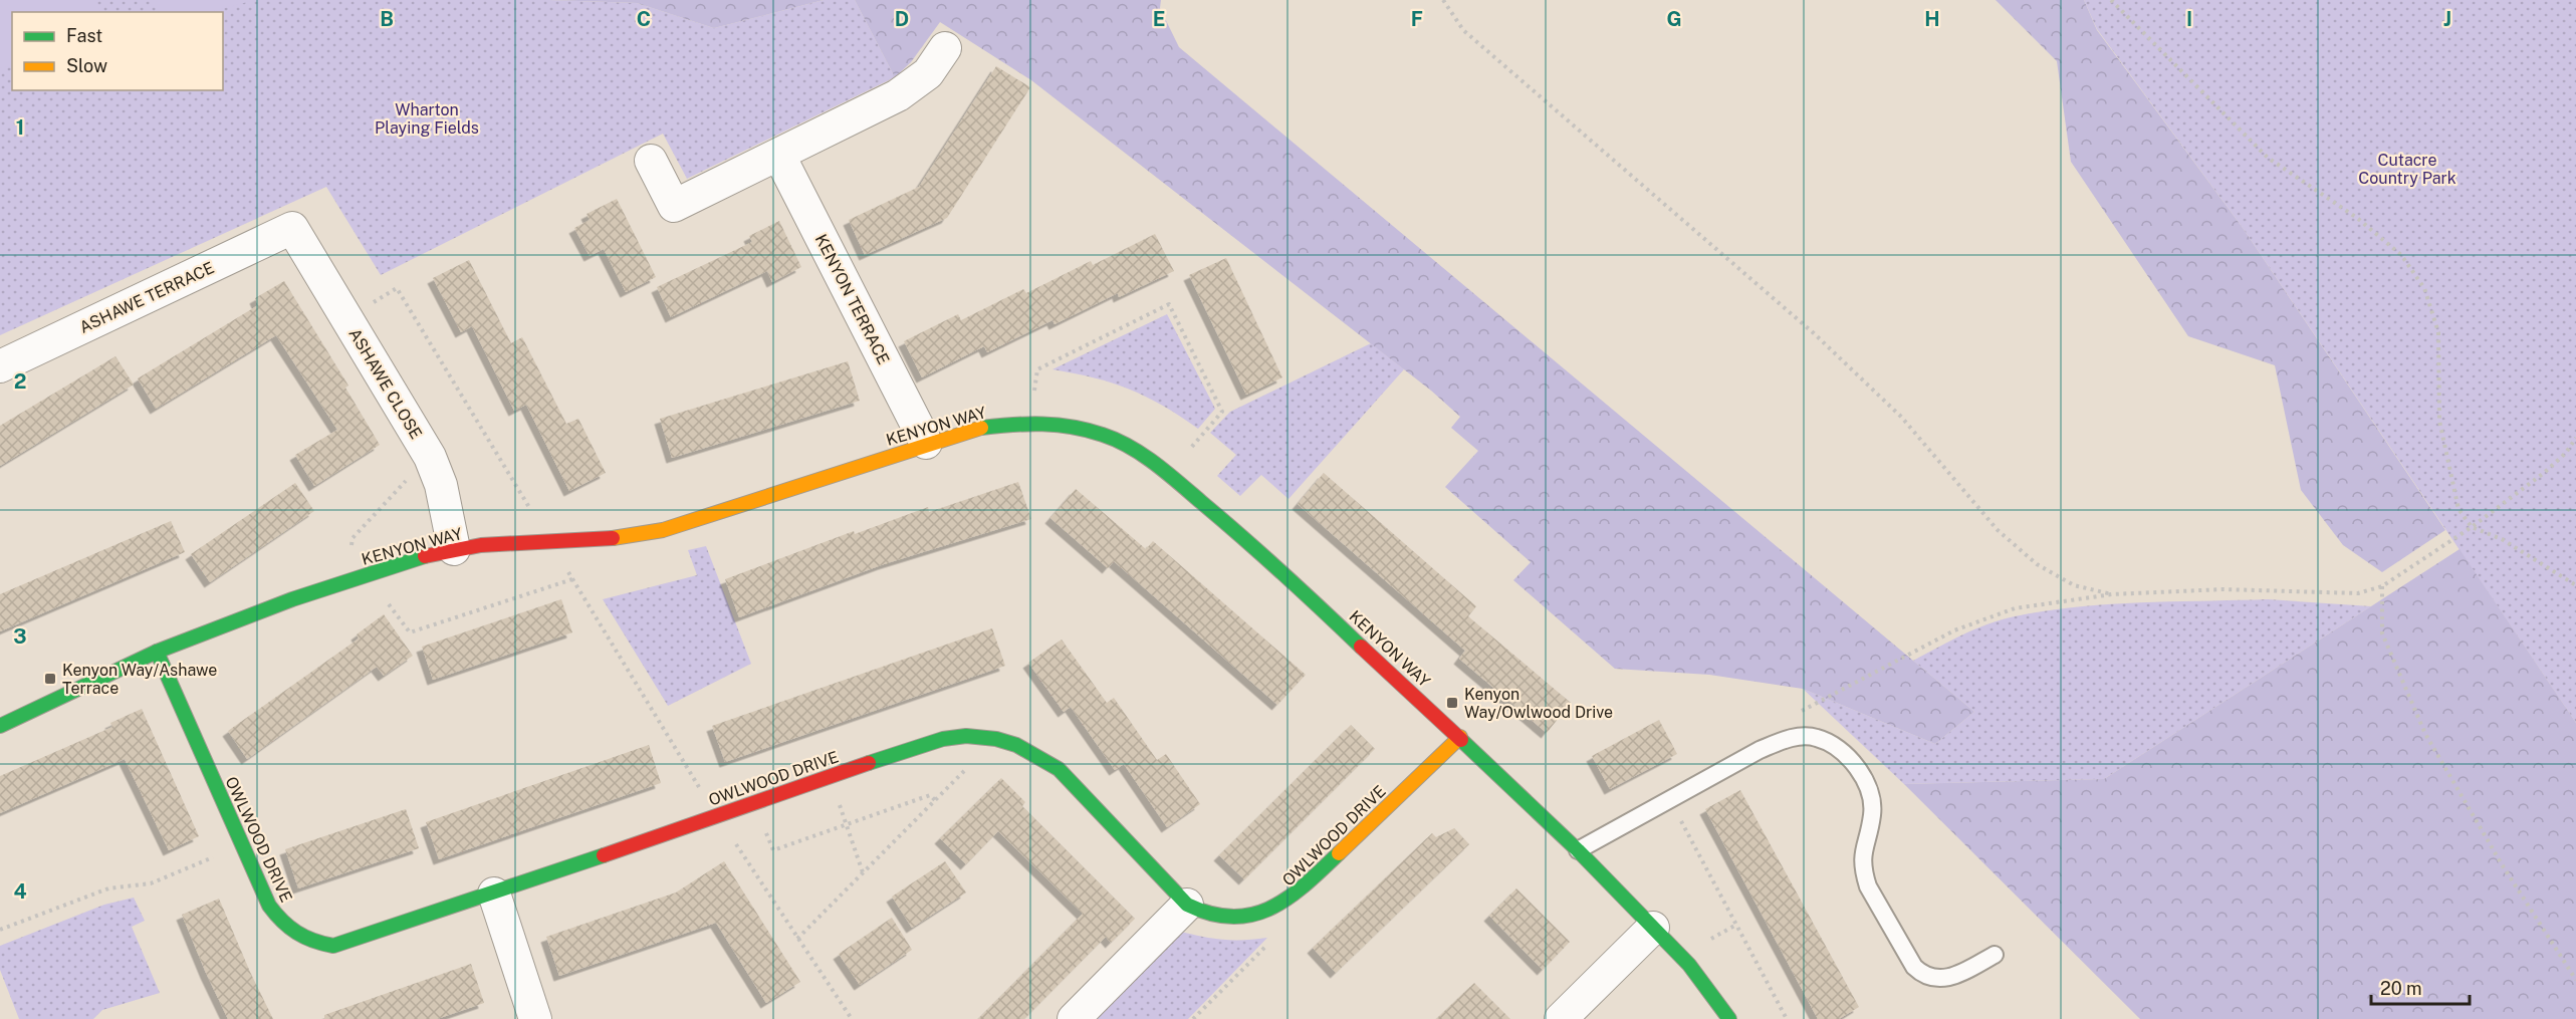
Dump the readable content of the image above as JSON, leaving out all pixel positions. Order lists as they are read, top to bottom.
{
  "streets": {
    "street": [
      "ASHAWE TERRACE",
      "KENYON TERRACE",
      "ASHAWE CLOSE",
      "KENYON WAY",
      "OWLWOOD DRIVE"
    ]
  },
  "crossings": [
    ["ASHAWE TERRACE", "ASHAWE CLOSE"],
    ["KENYON TERRACE", "KENYON WAY"],
    ["ASHAWE CLOSE", "KENYON WAY"],
    ["KENYON WAY", "OWLWOOD DRIVE"]
  ],
  "parks": ["Wharton Playing Fields", "Cutacre Country Park"],
  "places": {
    "transit": ["Kenyon Way/Ashawe Terrace", "Kenyon Way/Owlwood Drive"]
  },
  "legend": ["Fast", "Slow"],
  "scale_bar": "20 m",
  "grid": {
    "columns": [
      "B",
      "C",
      "D",
      "E",
      "F",
      "G",
      "H",
      "I",
      "J"
    ],
    "rows": [
      "1",
      "2",
      "3",
      "4"
    ]
  }
}
